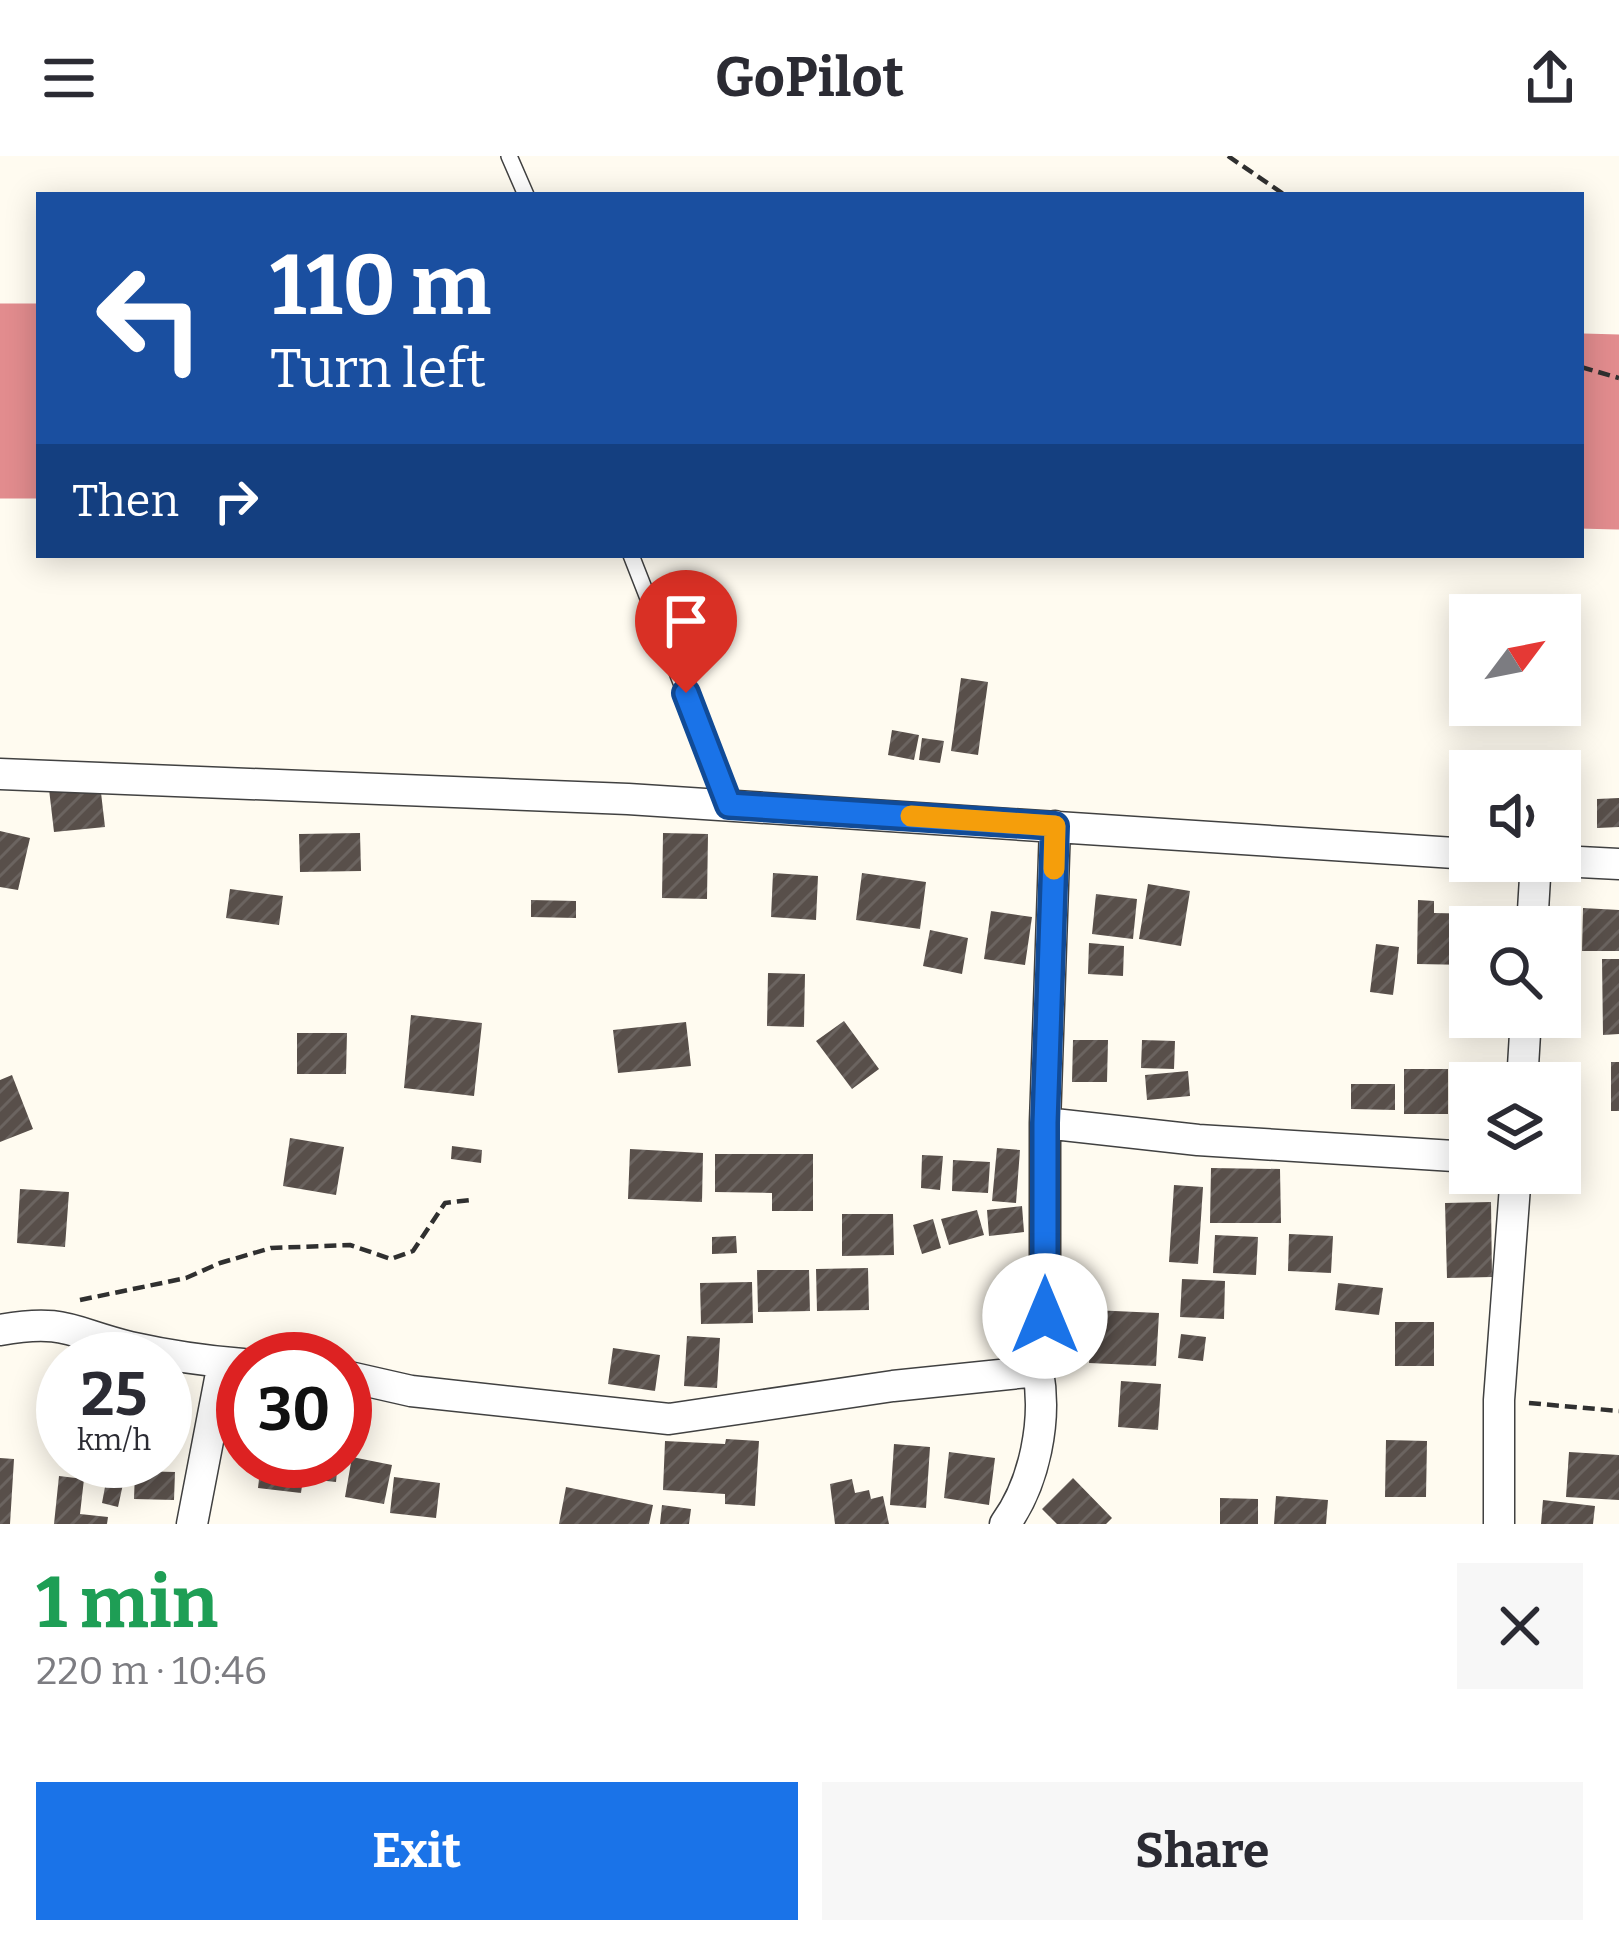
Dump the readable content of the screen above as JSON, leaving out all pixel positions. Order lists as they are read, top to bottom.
{
  "north": "top right",
  "page": {
    "header": "GoPilot",
    "turn": ["110 m", "Turn left"],
    "then": "Then",
    "speed": "25 km/h",
    "limit": "30",
    "heading": ["1 min", "220 m · 10:46"],
    "buttons": ["Exit", "Share"]
  }
}
